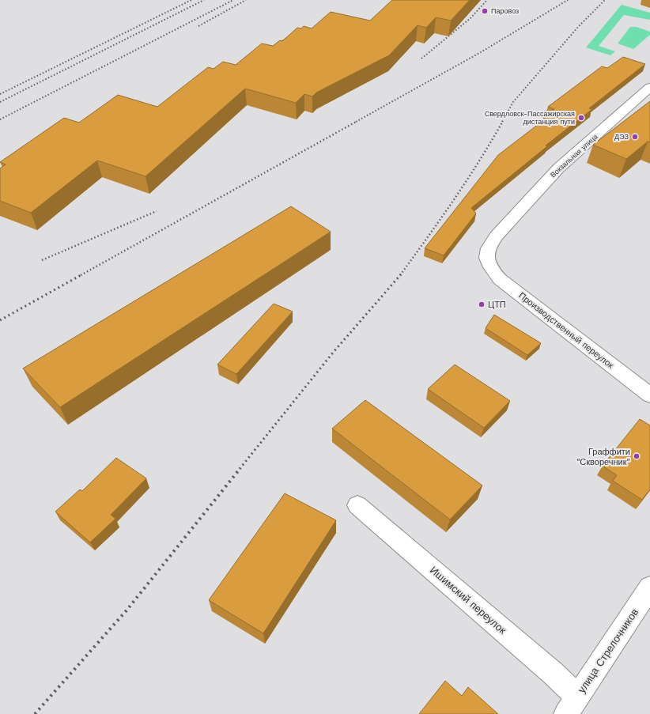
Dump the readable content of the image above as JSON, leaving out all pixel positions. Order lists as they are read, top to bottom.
{
  "streets": {
    "street": [
      "Вокзальная улица",
      "Производственный переулок",
      "Ишимский переулок",
      "улица Стрелочников"
    ]
  },
  "crossings": [
    ["Вокзальная улица", "Производственный переулок"],
    ["Ишимский переулок", "улица Стрелочников"]
  ],
  "places": [
    "Паровоз",
    "Свердловск-Пассажирская дистанция пути",
    "ДЭЗ",
    "ЦТП",
    "Граффити \"Скворечник\""
  ]
}
